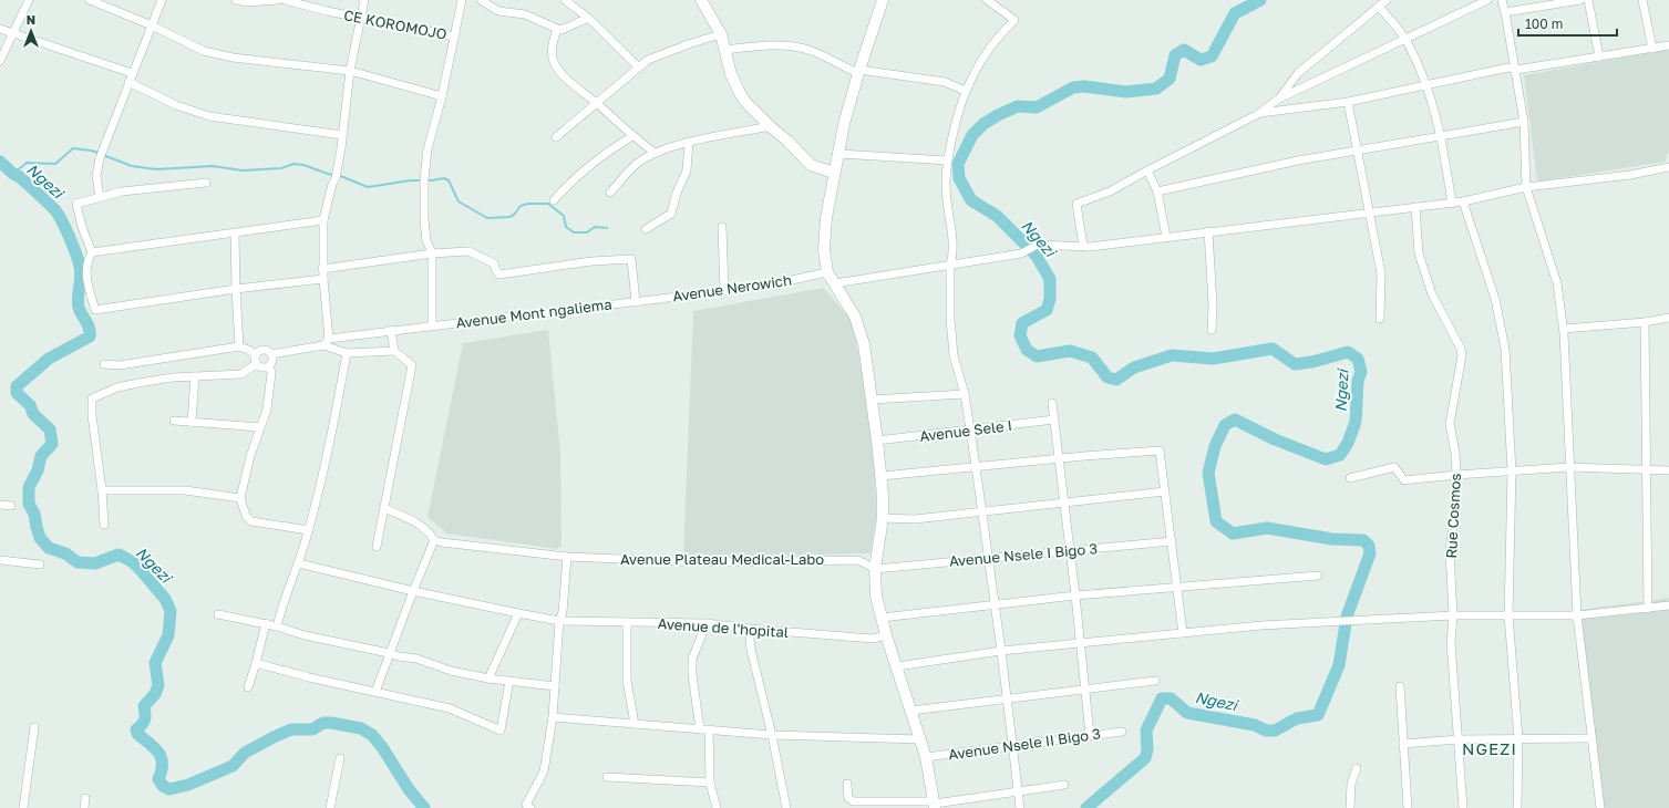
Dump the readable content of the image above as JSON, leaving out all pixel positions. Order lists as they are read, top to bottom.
{
  "streets": {
    "street": [
      "CE KOROMOJO",
      "Avenue Nerowich",
      "Avenue Mont ngaliema",
      "Avenue Sele I",
      "Rue Cosmos",
      "Avenue Nsele I Bigo 3",
      "Avenue Plateau Medical-Labo",
      "Avenue de l'hopital",
      "Avenue Nsele II Bigo 3"
    ]
  },
  "crossings": [
    ["Avenue Nerowich", "Avenue Mont ngaliema"],
    ["Avenue Nsele I Bigo 3", "Avenue Plateau Medical-Labo"]
  ],
  "districts": ["NGEZI"],
  "water": ["Ngezi"],
  "scale_bar": "100 m",
  "north": "top"
}
